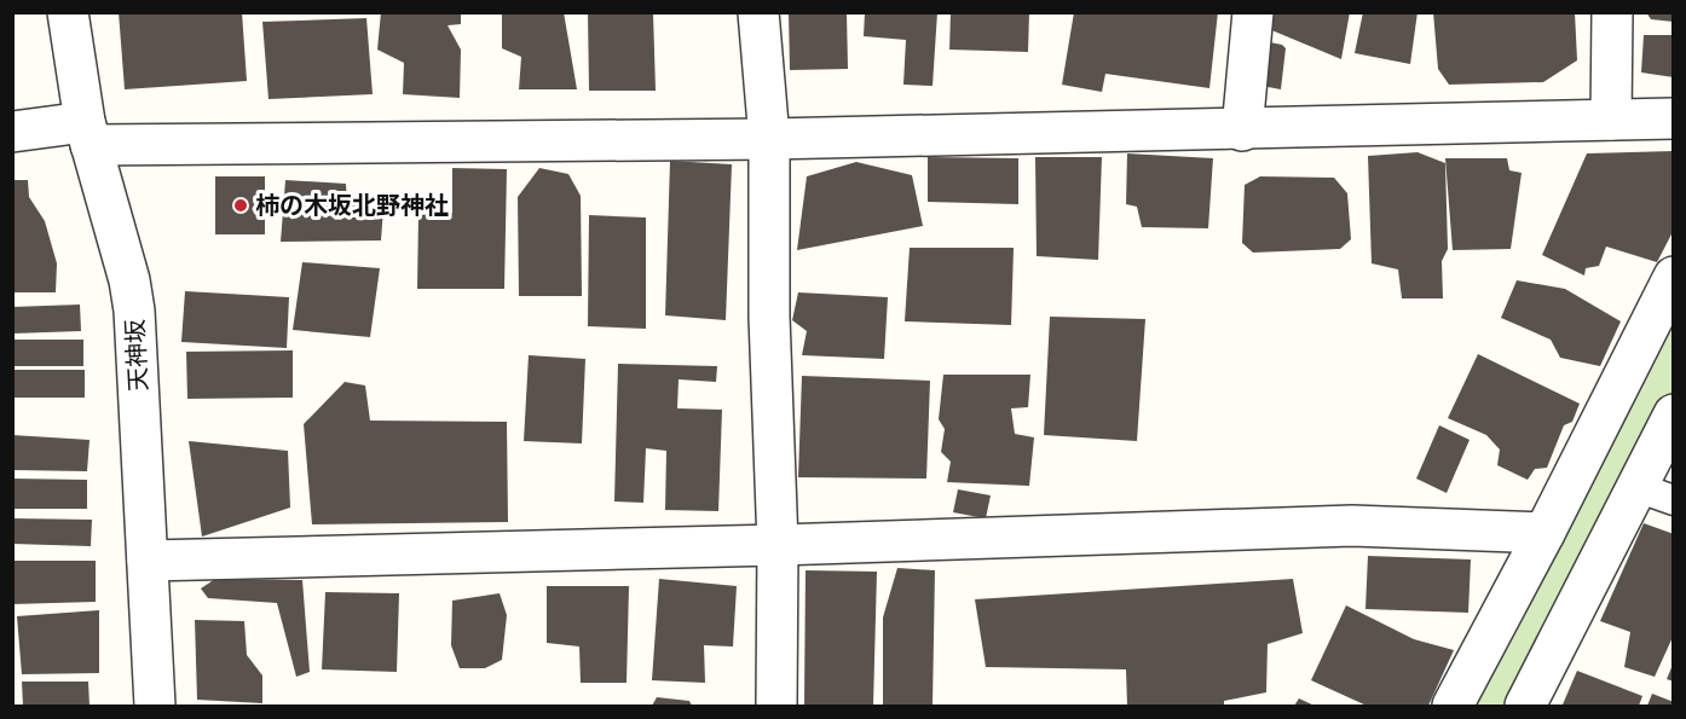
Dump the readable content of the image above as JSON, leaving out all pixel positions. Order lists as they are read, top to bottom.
{
  "streets": {
    "street": ["天神坂"]
  },
  "places": ["柿の木坂北野神社"]
}
